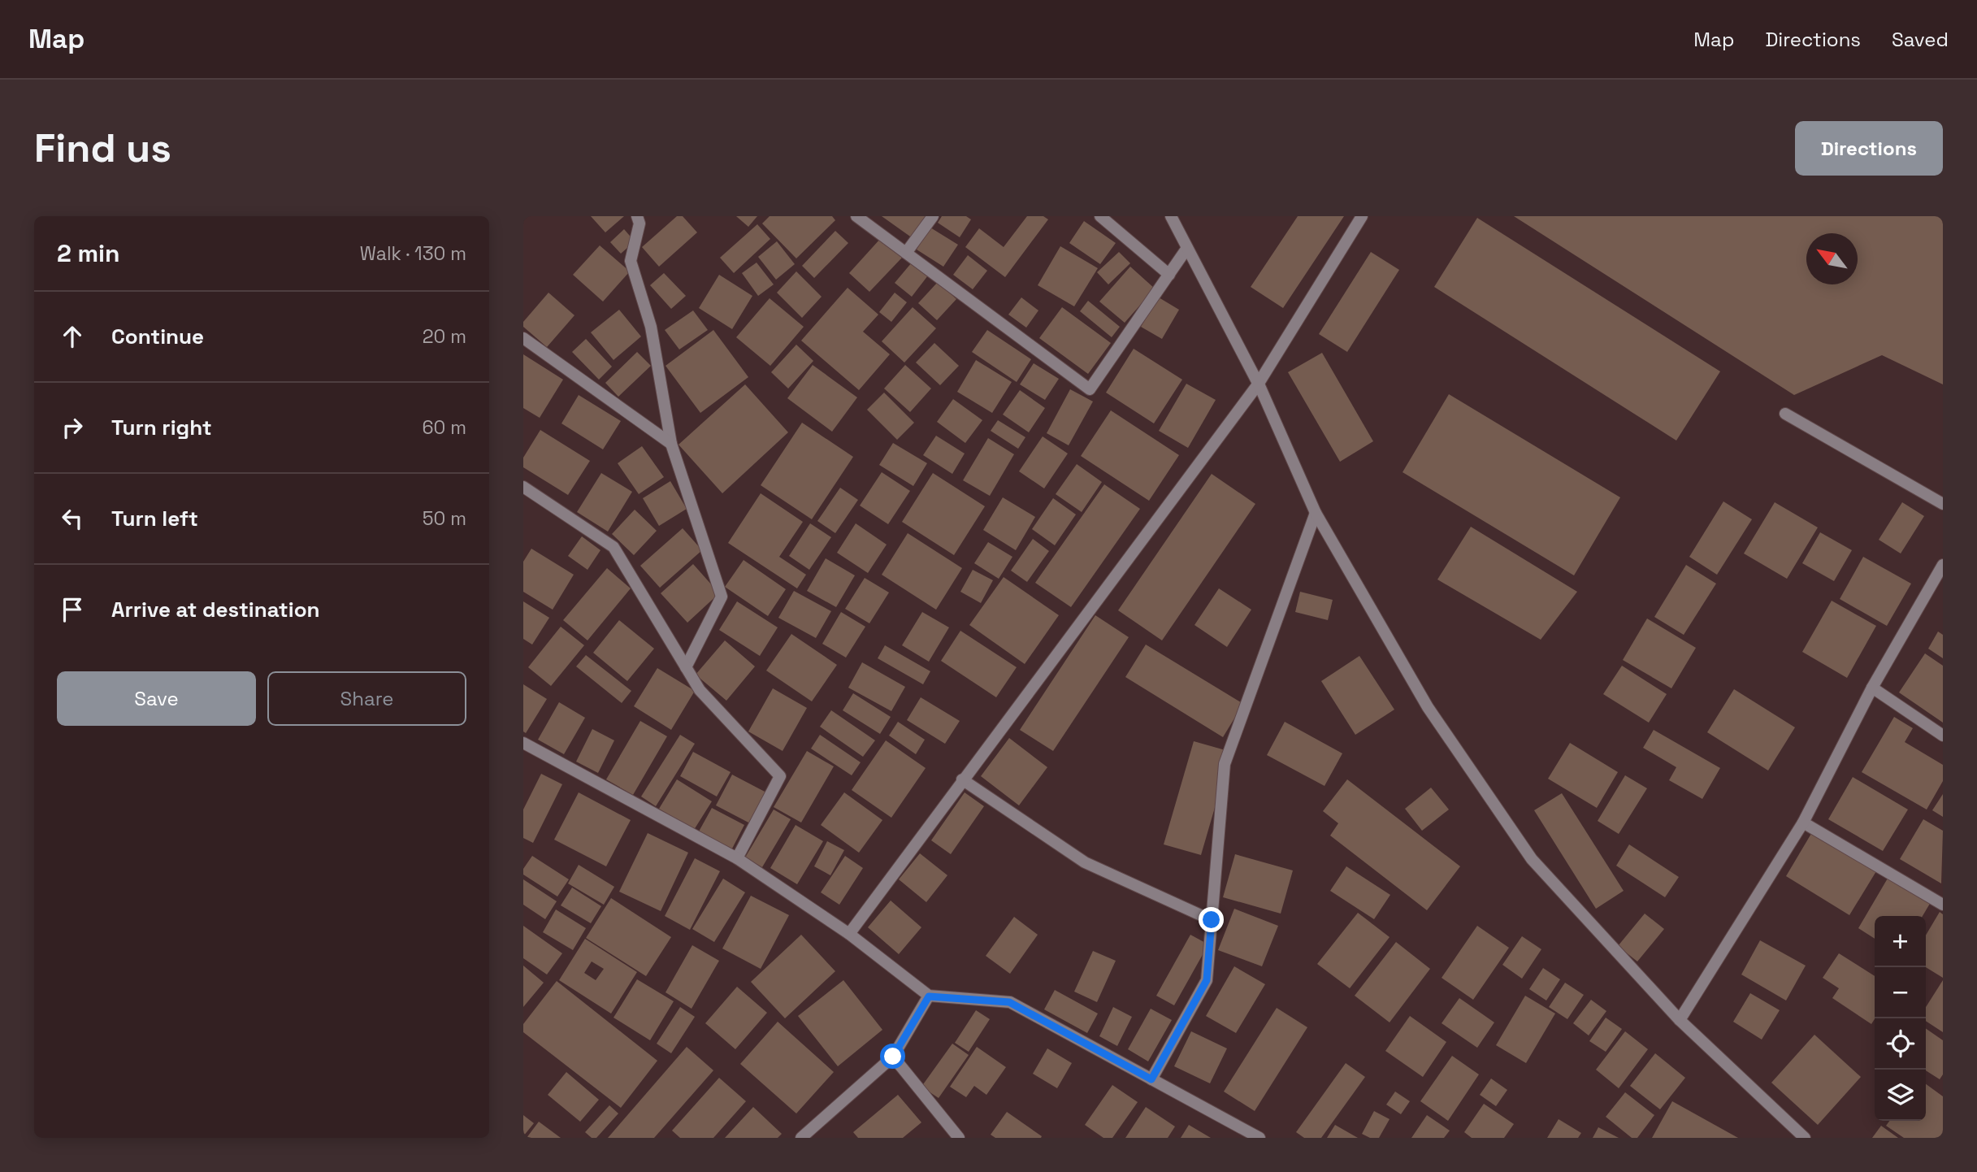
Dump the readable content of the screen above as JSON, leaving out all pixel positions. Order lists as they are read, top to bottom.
{
  "north": "top left",
  "page": {
    "header": "Map",
    "nav": ["Map", "Directions", "Saved"],
    "buttons": [
      "Directions",
      ["Save", "Share"]
    ],
    "title": "Find us",
    "heading": ["2 min", "Walk · 130 m"],
    "list": [
      ["Continue", "20 m"],
      ["Turn right", "60 m"],
      ["Turn left", "50 m"],
      "Arrive at destination"
    ],
    "map_buttons": ["+", "−"]
  }
}
